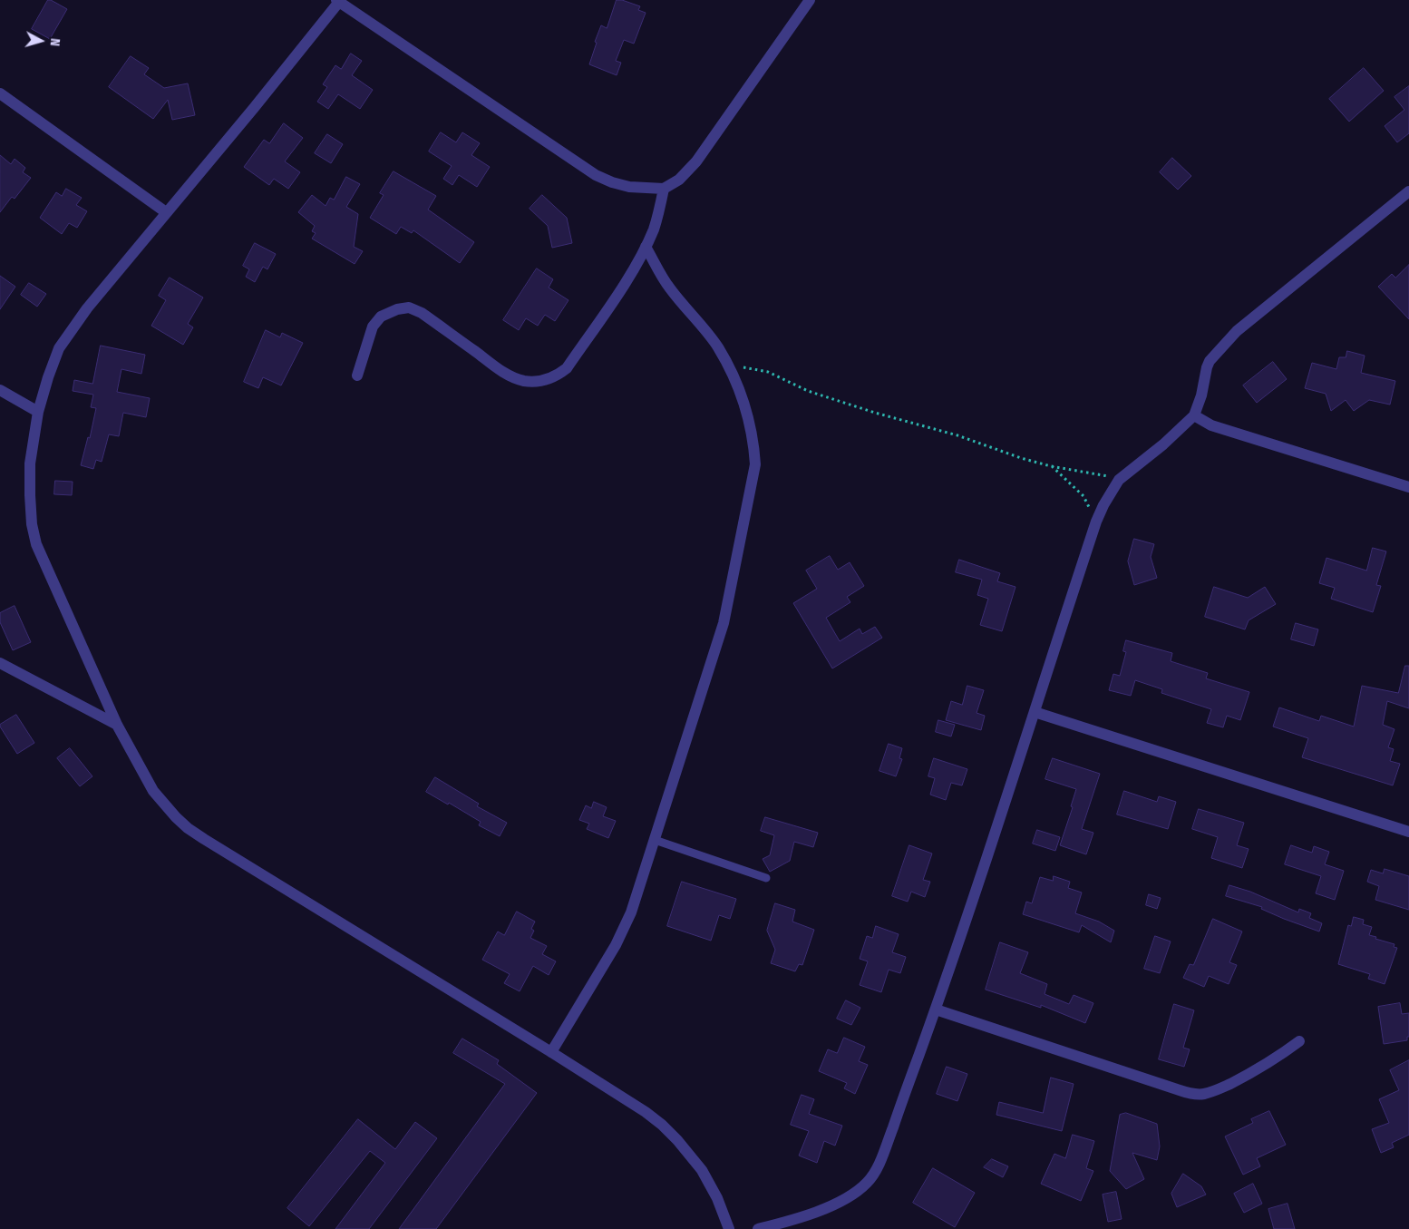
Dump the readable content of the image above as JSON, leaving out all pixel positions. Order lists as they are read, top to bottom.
{
  "north": "right"
}
